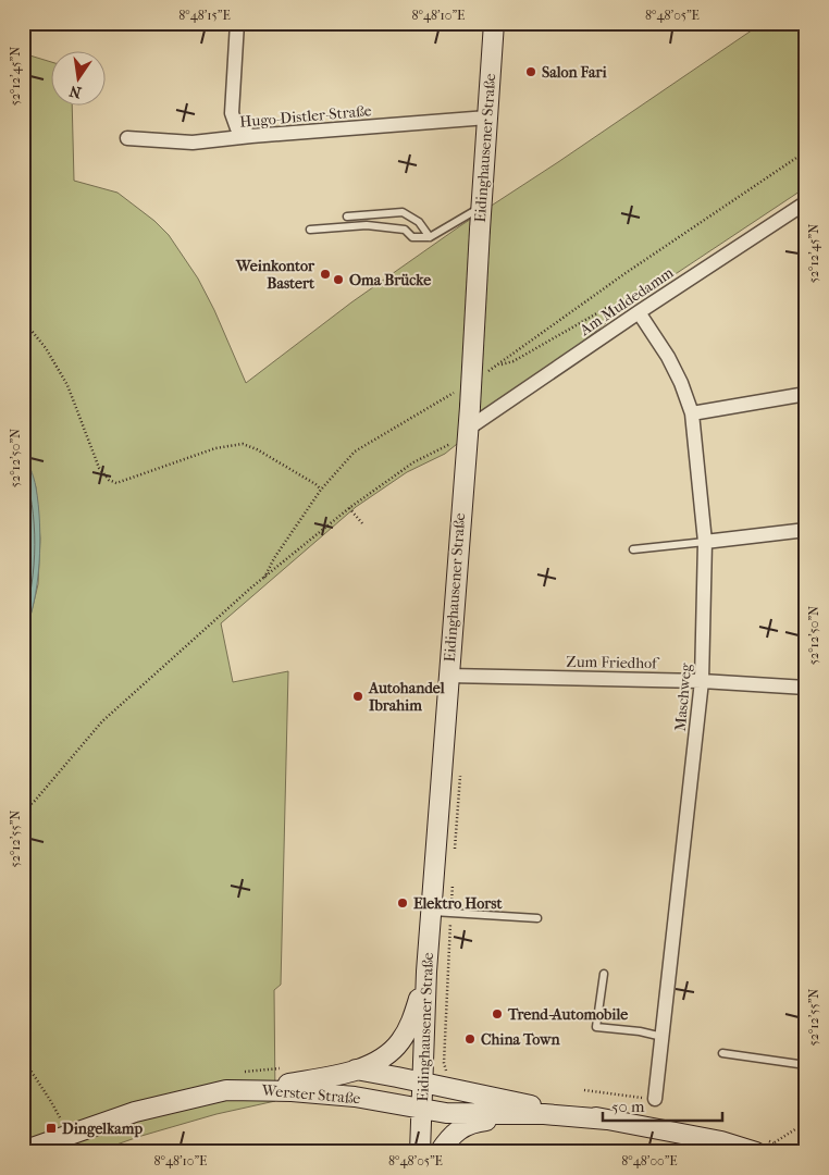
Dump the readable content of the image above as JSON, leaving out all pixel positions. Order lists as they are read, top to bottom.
{
  "streets": {
    "main road": ["Eidinghausener Straße", "Werster Straße"],
    "street": [
      "Hugo-Distler-Straße",
      "Am Muldedamm",
      "Zum Friedhof",
      "Maschweg"
    ]
  },
  "crossings": [
    ["Hugo-Distler-Straße", "Eidinghausener Straße"],
    ["Eidinghausener Straße", "Am Muldedamm"],
    ["Eidinghausener Straße", "Zum Friedhof"],
    ["Eidinghausener Straße", "Werster Straße"],
    ["Am Muldedamm", "Maschweg"],
    ["Zum Friedhof", "Maschweg"]
  ],
  "places": {
    "other": [
      "Salon Fari",
      "Weinkontor Bastert",
      "Oma Brücke",
      "Autohandel Ibrahim",
      "Elektro Horst",
      "Trend-Automobile",
      "China Town"
    ],
    "transit": ["Dingelkamp"]
  },
  "scale_bar": "50 m",
  "north": "bottom",
  "coordinates": [
    "8°48'15\"E",
    "8°48'10\"E",
    "8°48'05\"E",
    "52°12'45\"N",
    "52°12'50\"N",
    "52°12'55\"N",
    "8°48'00\"E"
  ]
}
